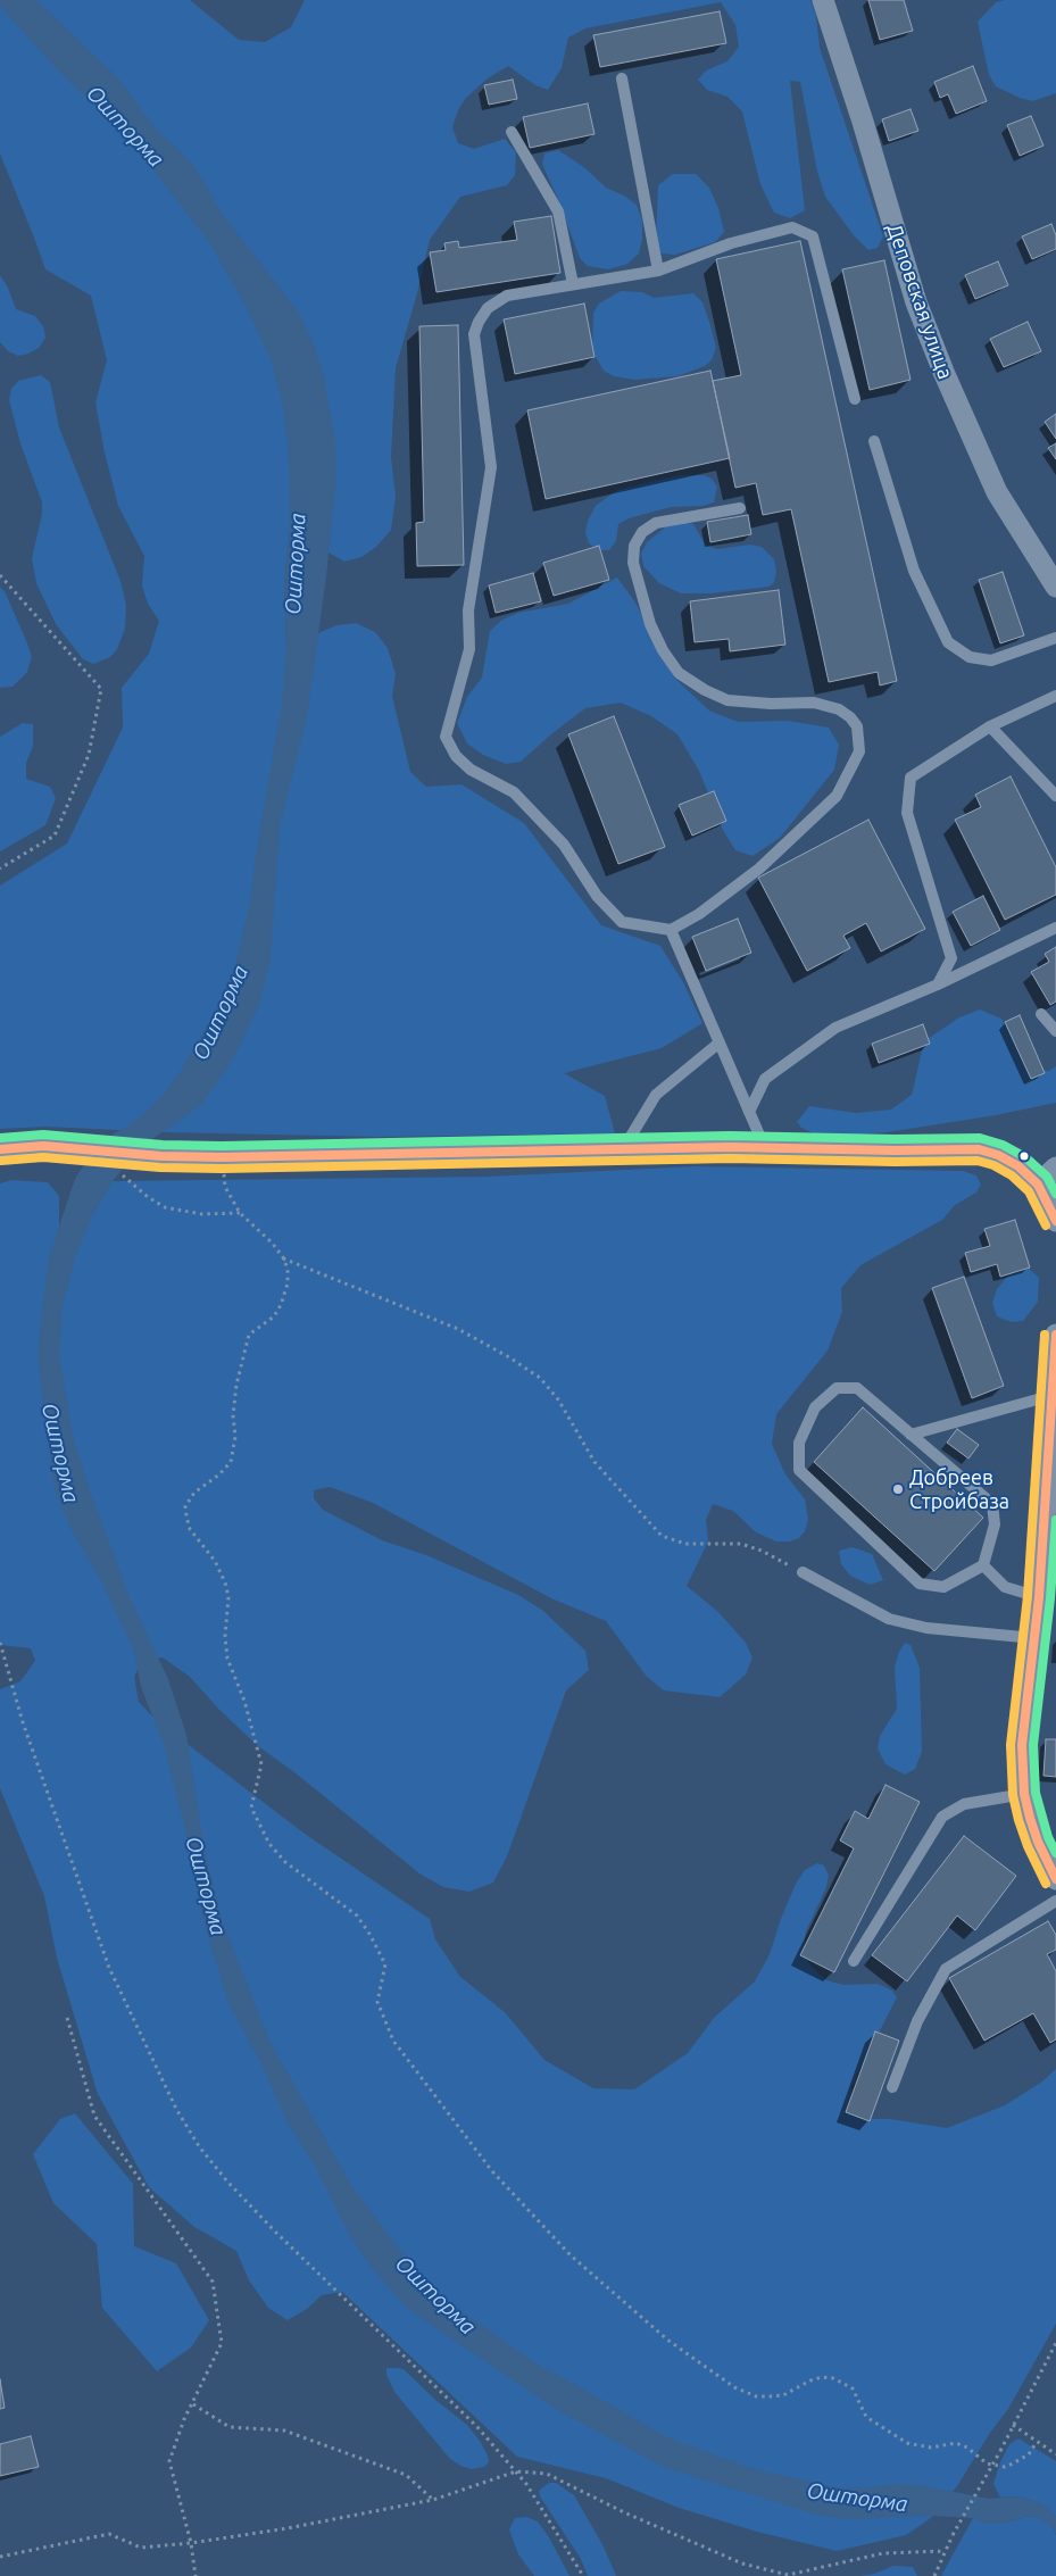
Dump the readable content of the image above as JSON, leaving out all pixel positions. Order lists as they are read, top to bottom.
{
  "streets": {
    "street": ["Деповская улица"]
  },
  "water": ["Ошторма"],
  "places": ["Добреев Стройбаза"]
}
